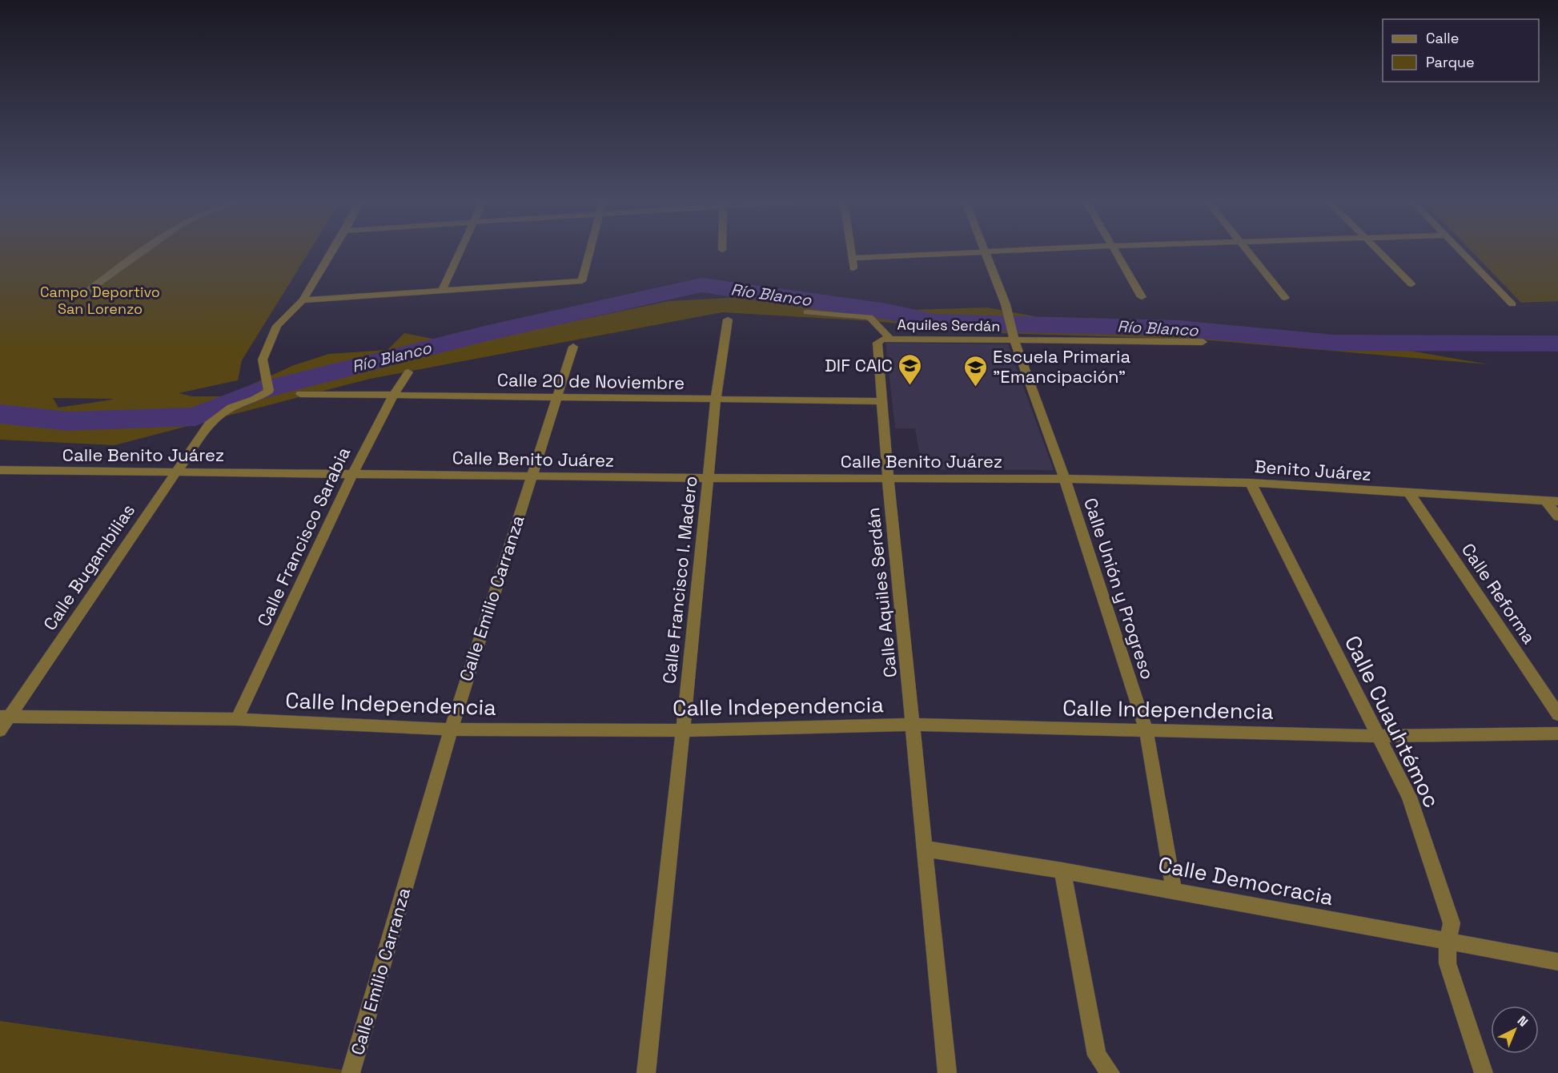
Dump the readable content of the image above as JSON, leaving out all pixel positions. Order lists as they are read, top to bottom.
{
  "streets": {
    "street": [
      "Aquiles Serdán",
      "Calle 20 de Noviembre",
      "Calle Benito Juárez",
      "Benito Juárez",
      "Calle Francisco Sarabia",
      "Calle Bugambilias",
      "Calle Francisco I. Madero",
      "Calle Unión y Progreso",
      "Calle Aquiles Serdán",
      "Calle Reforma",
      "Calle Emilio Carranza",
      "Calle Independencia",
      "Calle Cuauhtémoc",
      "Calle Democracia"
    ]
  },
  "crossings": [
    ["Aquiles Serdán", "Calle Unión y Progreso"],
    ["Aquiles Serdán", "Calle Aquiles Serdán"],
    ["Calle 20 de Noviembre", "Calle Francisco Sarabia"],
    ["Calle 20 de Noviembre", "Calle Francisco I. Madero"],
    ["Calle 20 de Noviembre", "Calle Aquiles Serdán"],
    ["Calle 20 de Noviembre", "Calle Emilio Carranza"],
    ["Calle Benito Juárez", "Benito Juárez"],
    ["Calle Benito Juárez", "Calle Francisco Sarabia"],
    ["Calle Benito Juárez", "Calle Bugambilias"],
    ["Calle Benito Juárez", "Calle Francisco I. Madero"],
    ["Calle Benito Juárez", "Calle Unión y Progreso"],
    ["Calle Benito Juárez", "Calle Aquiles Serdán"],
    ["Calle Benito Juárez", "Calle Emilio Carranza"],
    ["Benito Juárez", "Calle Unión y Progreso"],
    ["Benito Juárez", "Calle Reforma"],
    ["Benito Juárez", "Calle Cuauhtémoc"],
    ["Calle Francisco Sarabia", "Calle Independencia"],
    ["Calle Bugambilias", "Calle Independencia"],
    ["Calle Francisco I. Madero", "Calle Independencia"],
    ["Calle Unión y Progreso", "Calle Independencia"],
    ["Calle Unión y Progreso", "Calle Democracia"],
    ["Calle Aquiles Serdán", "Calle Independencia"],
    ["Calle Aquiles Serdán", "Calle Democracia"],
    ["Calle Emilio Carranza", "Calle Independencia"],
    ["Calle Independencia", "Calle Cuauhtémoc"],
    ["Calle Cuauhtémoc", "Calle Democracia"]
  ],
  "water": ["Río Blanco"],
  "parks": ["Campo Deportivo San Lorenzo"],
  "places": {
    "school or university": ["DIF CAIC", "Escuela Primaria \"Emancipación\""]
  },
  "legend": ["Calle", "Parque"],
  "north": "top right"
}
